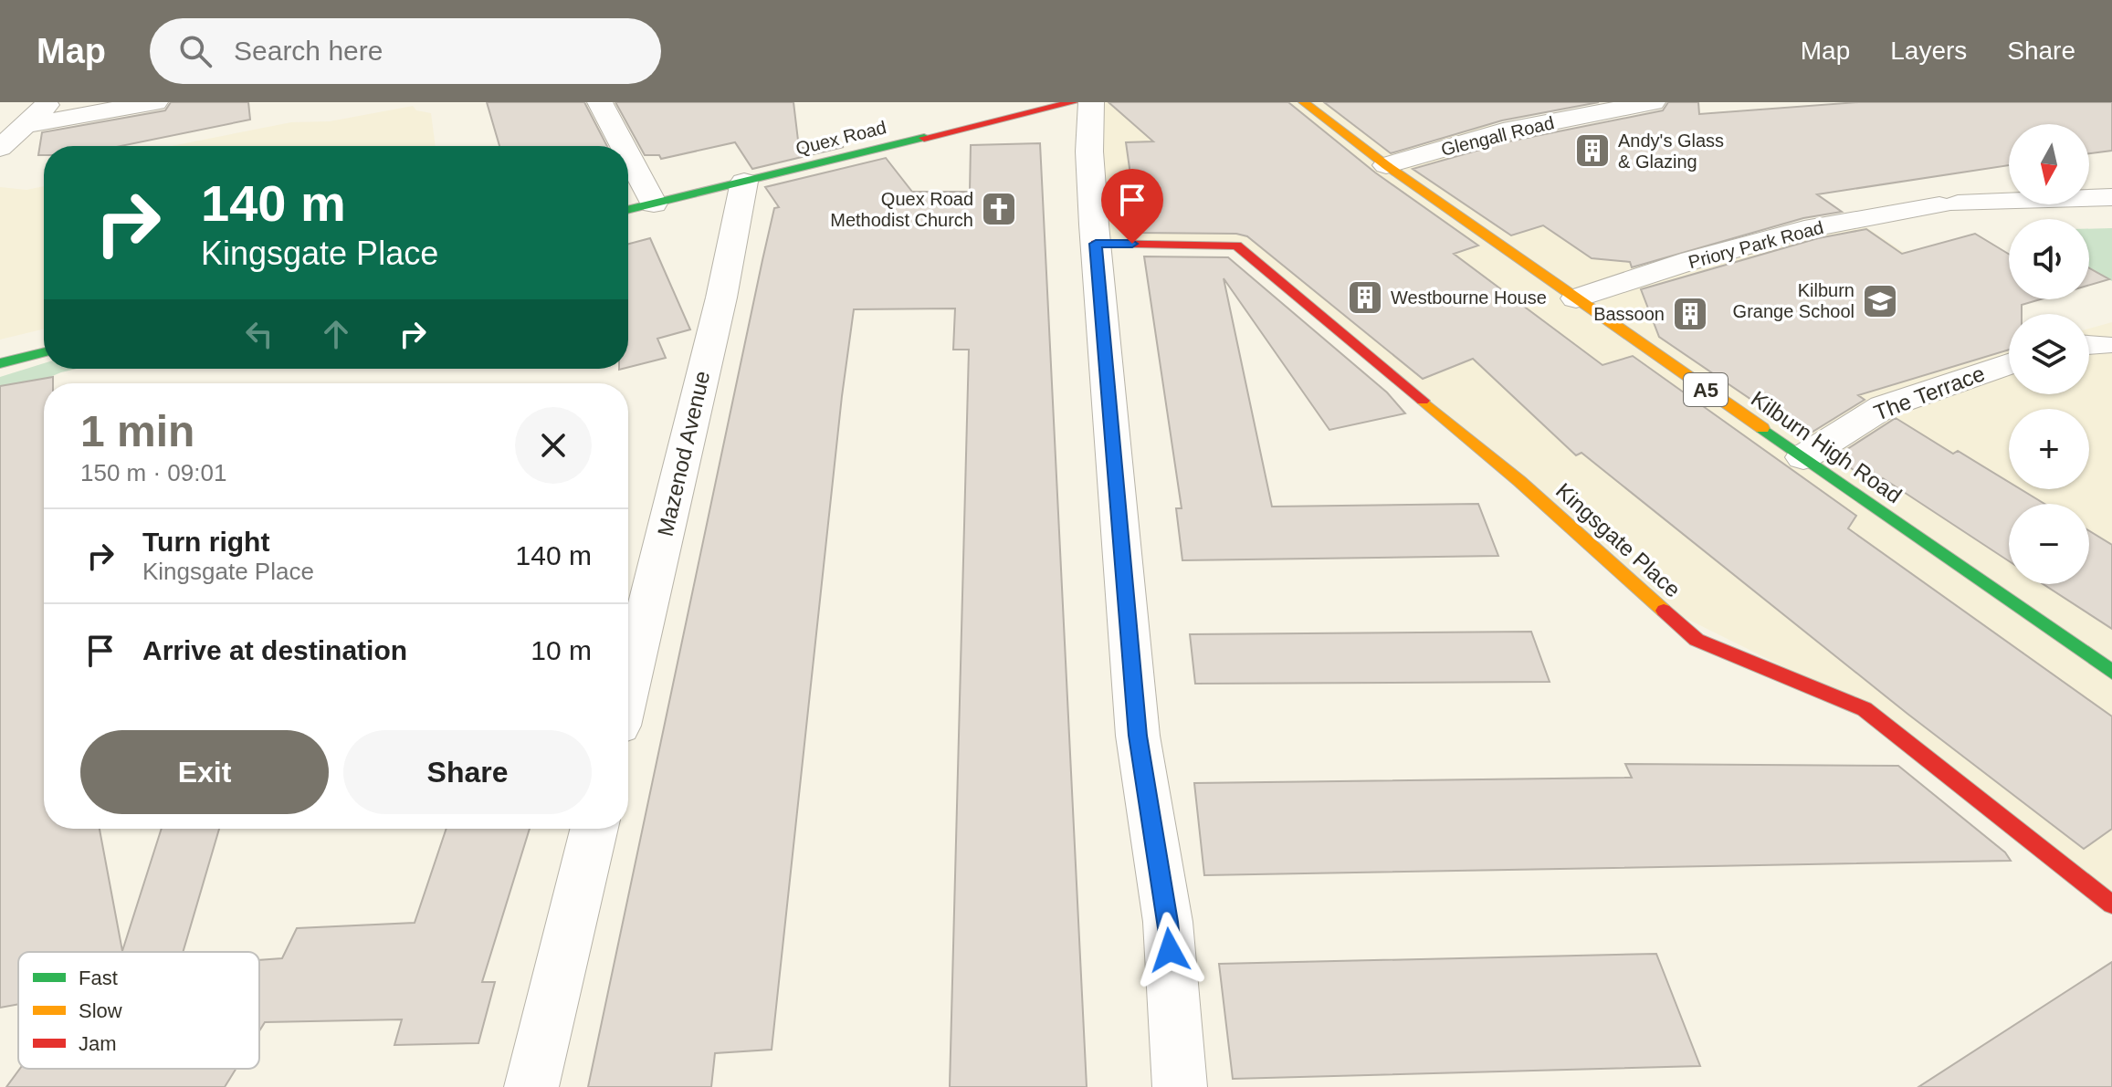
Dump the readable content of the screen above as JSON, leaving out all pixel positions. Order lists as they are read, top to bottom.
{
  "streets": {
    "main road": [
      "Quex Road",
      "A5",
      "Kilburn High Road",
      "Kingsgate Place"
    ],
    "street": [
      "Glengall Road",
      "Priory Park Road",
      "The Terrace",
      "Mazenod Avenue"
    ]
  },
  "crossings": [
    ["Glengall Road", "Kilburn High Road"],
    ["Quex Road", "Mazenod Avenue"],
    ["Priory Park Road", "Kilburn High Road"],
    ["The Terrace", "Kilburn High Road"]
  ],
  "places": {
    "building": ["Andy's Glass & Glazing", "Westbourne House", "Bassoon"],
    "church": ["Quex Road Methodist Church"],
    "school or university": ["Kilburn Grange School"]
  },
  "legend": ["Fast", "Slow", "Jam"],
  "north": "bottom",
  "page": {
    "header": "Map",
    "search": "Search here",
    "nav": ["Map", "Layers", "Share"],
    "map_buttons": ["+", "−"],
    "turn": ["140 m", "Kingsgate Place"],
    "heading": ["1 min", "150 m · 09:01"],
    "list": [
      {
        "name": "Turn right",
        "note": "Kingsgate Place",
        "value": "140 m"
      },
      {
        "name": "Arrive at destination",
        "value": "10 m"
      }
    ],
    "buttons": ["Exit", "Share"]
  }
}
